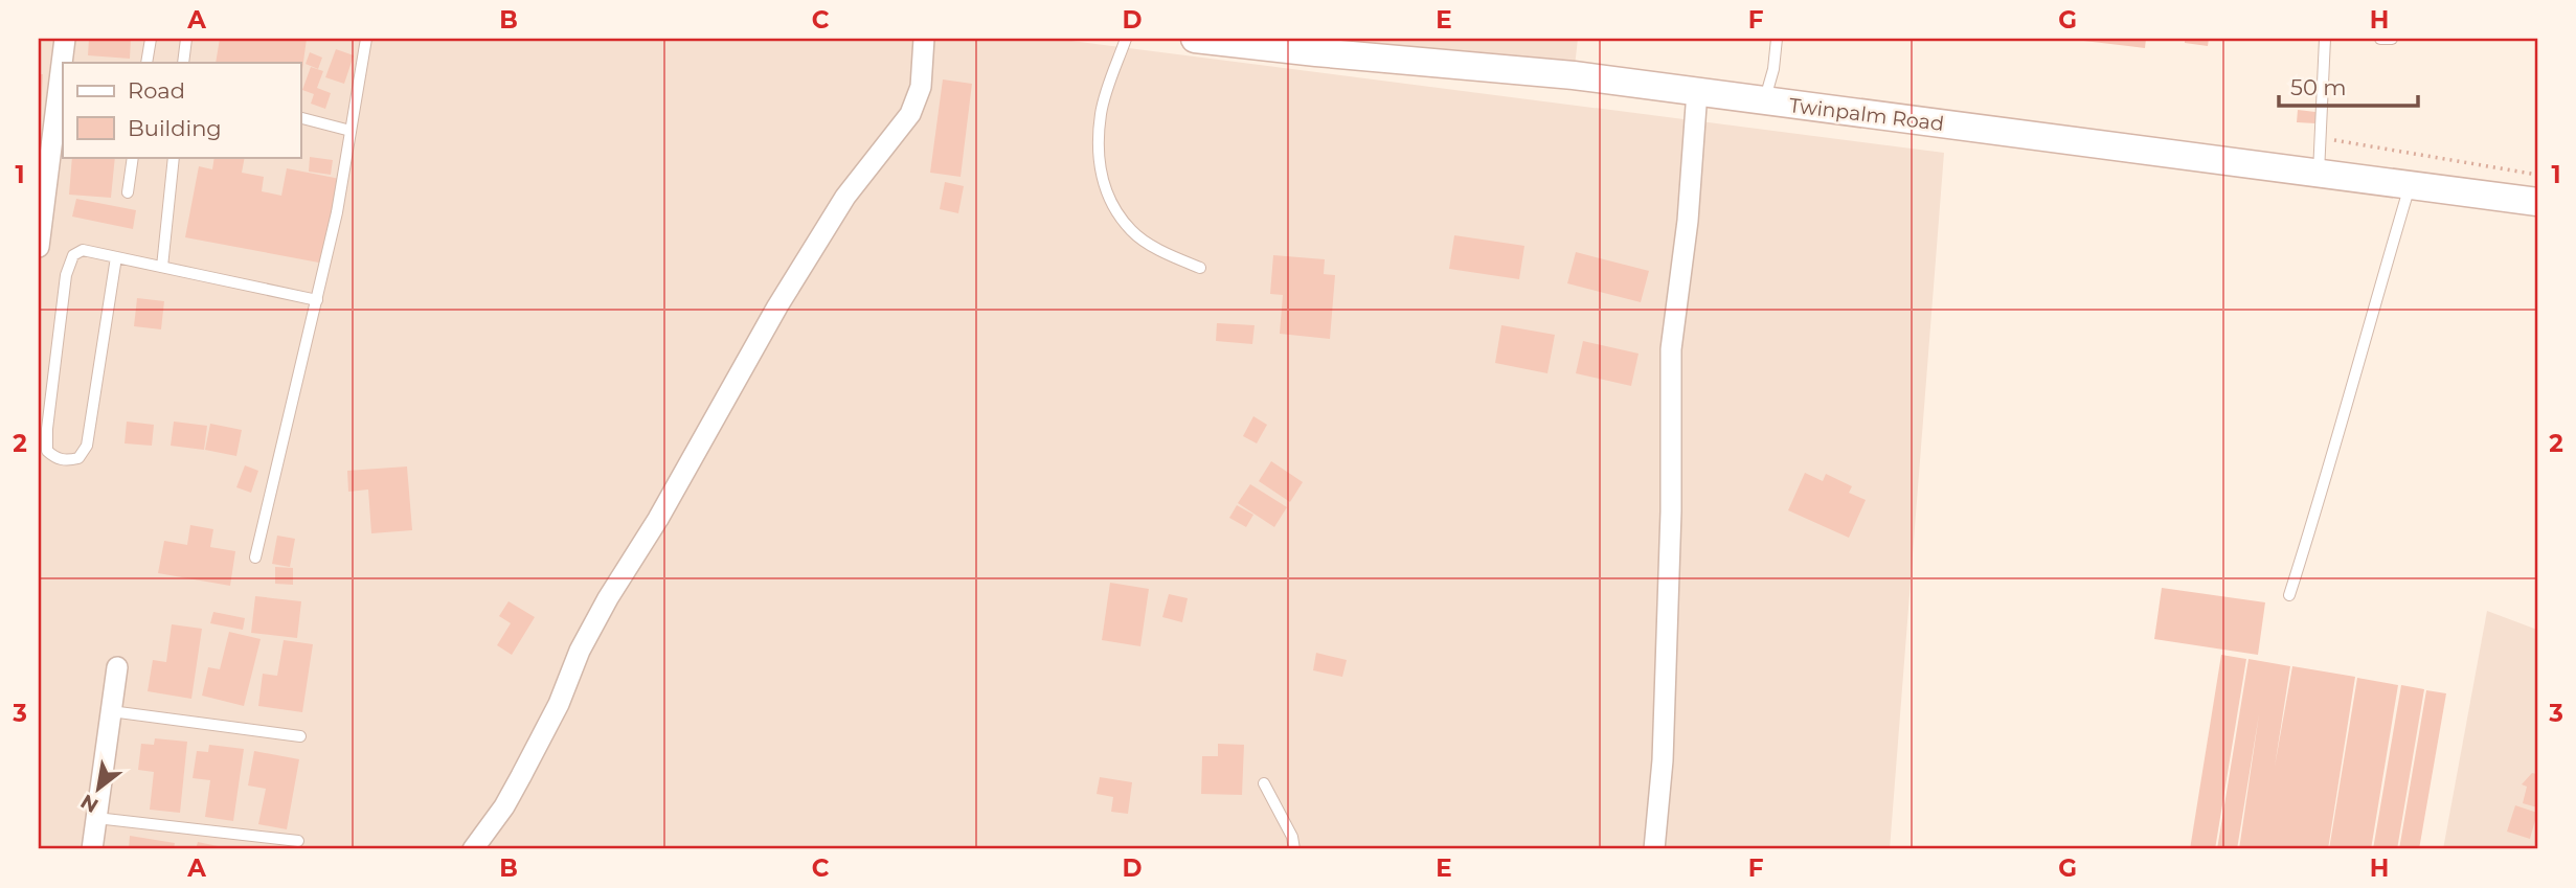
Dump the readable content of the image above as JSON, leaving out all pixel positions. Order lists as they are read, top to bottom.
{
  "streets": {
    "main road": ["Twinpalm Road"]
  },
  "legend": ["Road", "Building"],
  "scale_bar": "50 m",
  "north": "bottom left",
  "grid": {
    "columns": [
      "A",
      "B",
      "C",
      "D",
      "E",
      "F",
      "G",
      "H"
    ],
    "rows": ["1", "2", "3"]
  }
}
